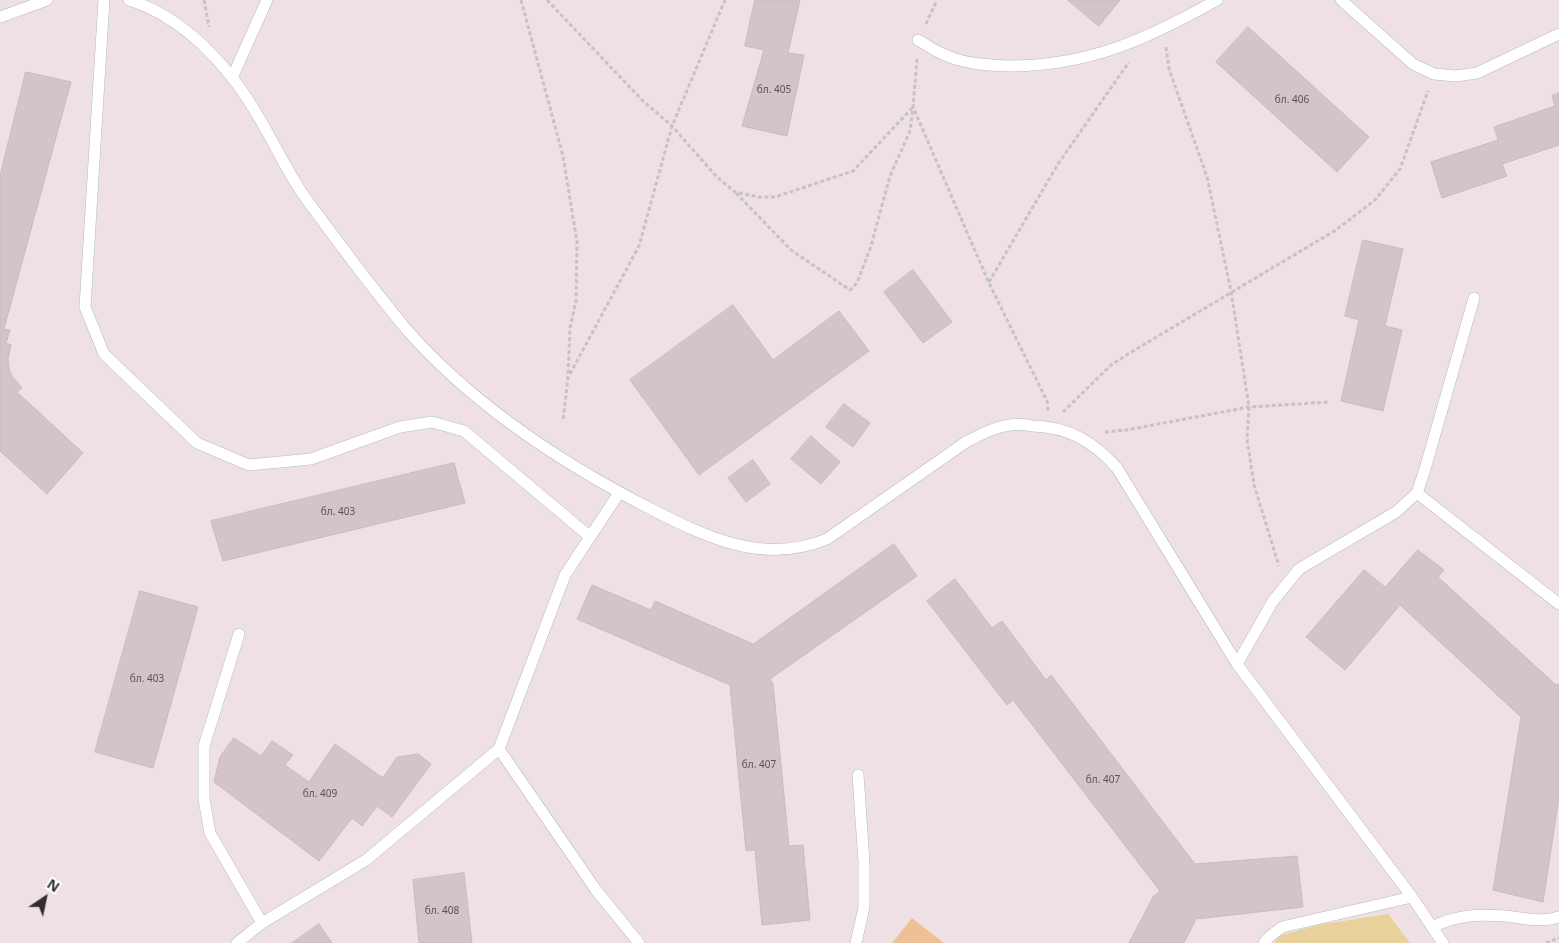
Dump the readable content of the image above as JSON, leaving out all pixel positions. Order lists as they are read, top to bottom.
{
  "house_numbers": [
    "бл. 405",
    "бл. 406",
    "бл. 403",
    "бл. 403",
    "бл. 407",
    "бл. 407",
    "бл. 409",
    "бл. 408"
  ],
  "north": "top right"
}
